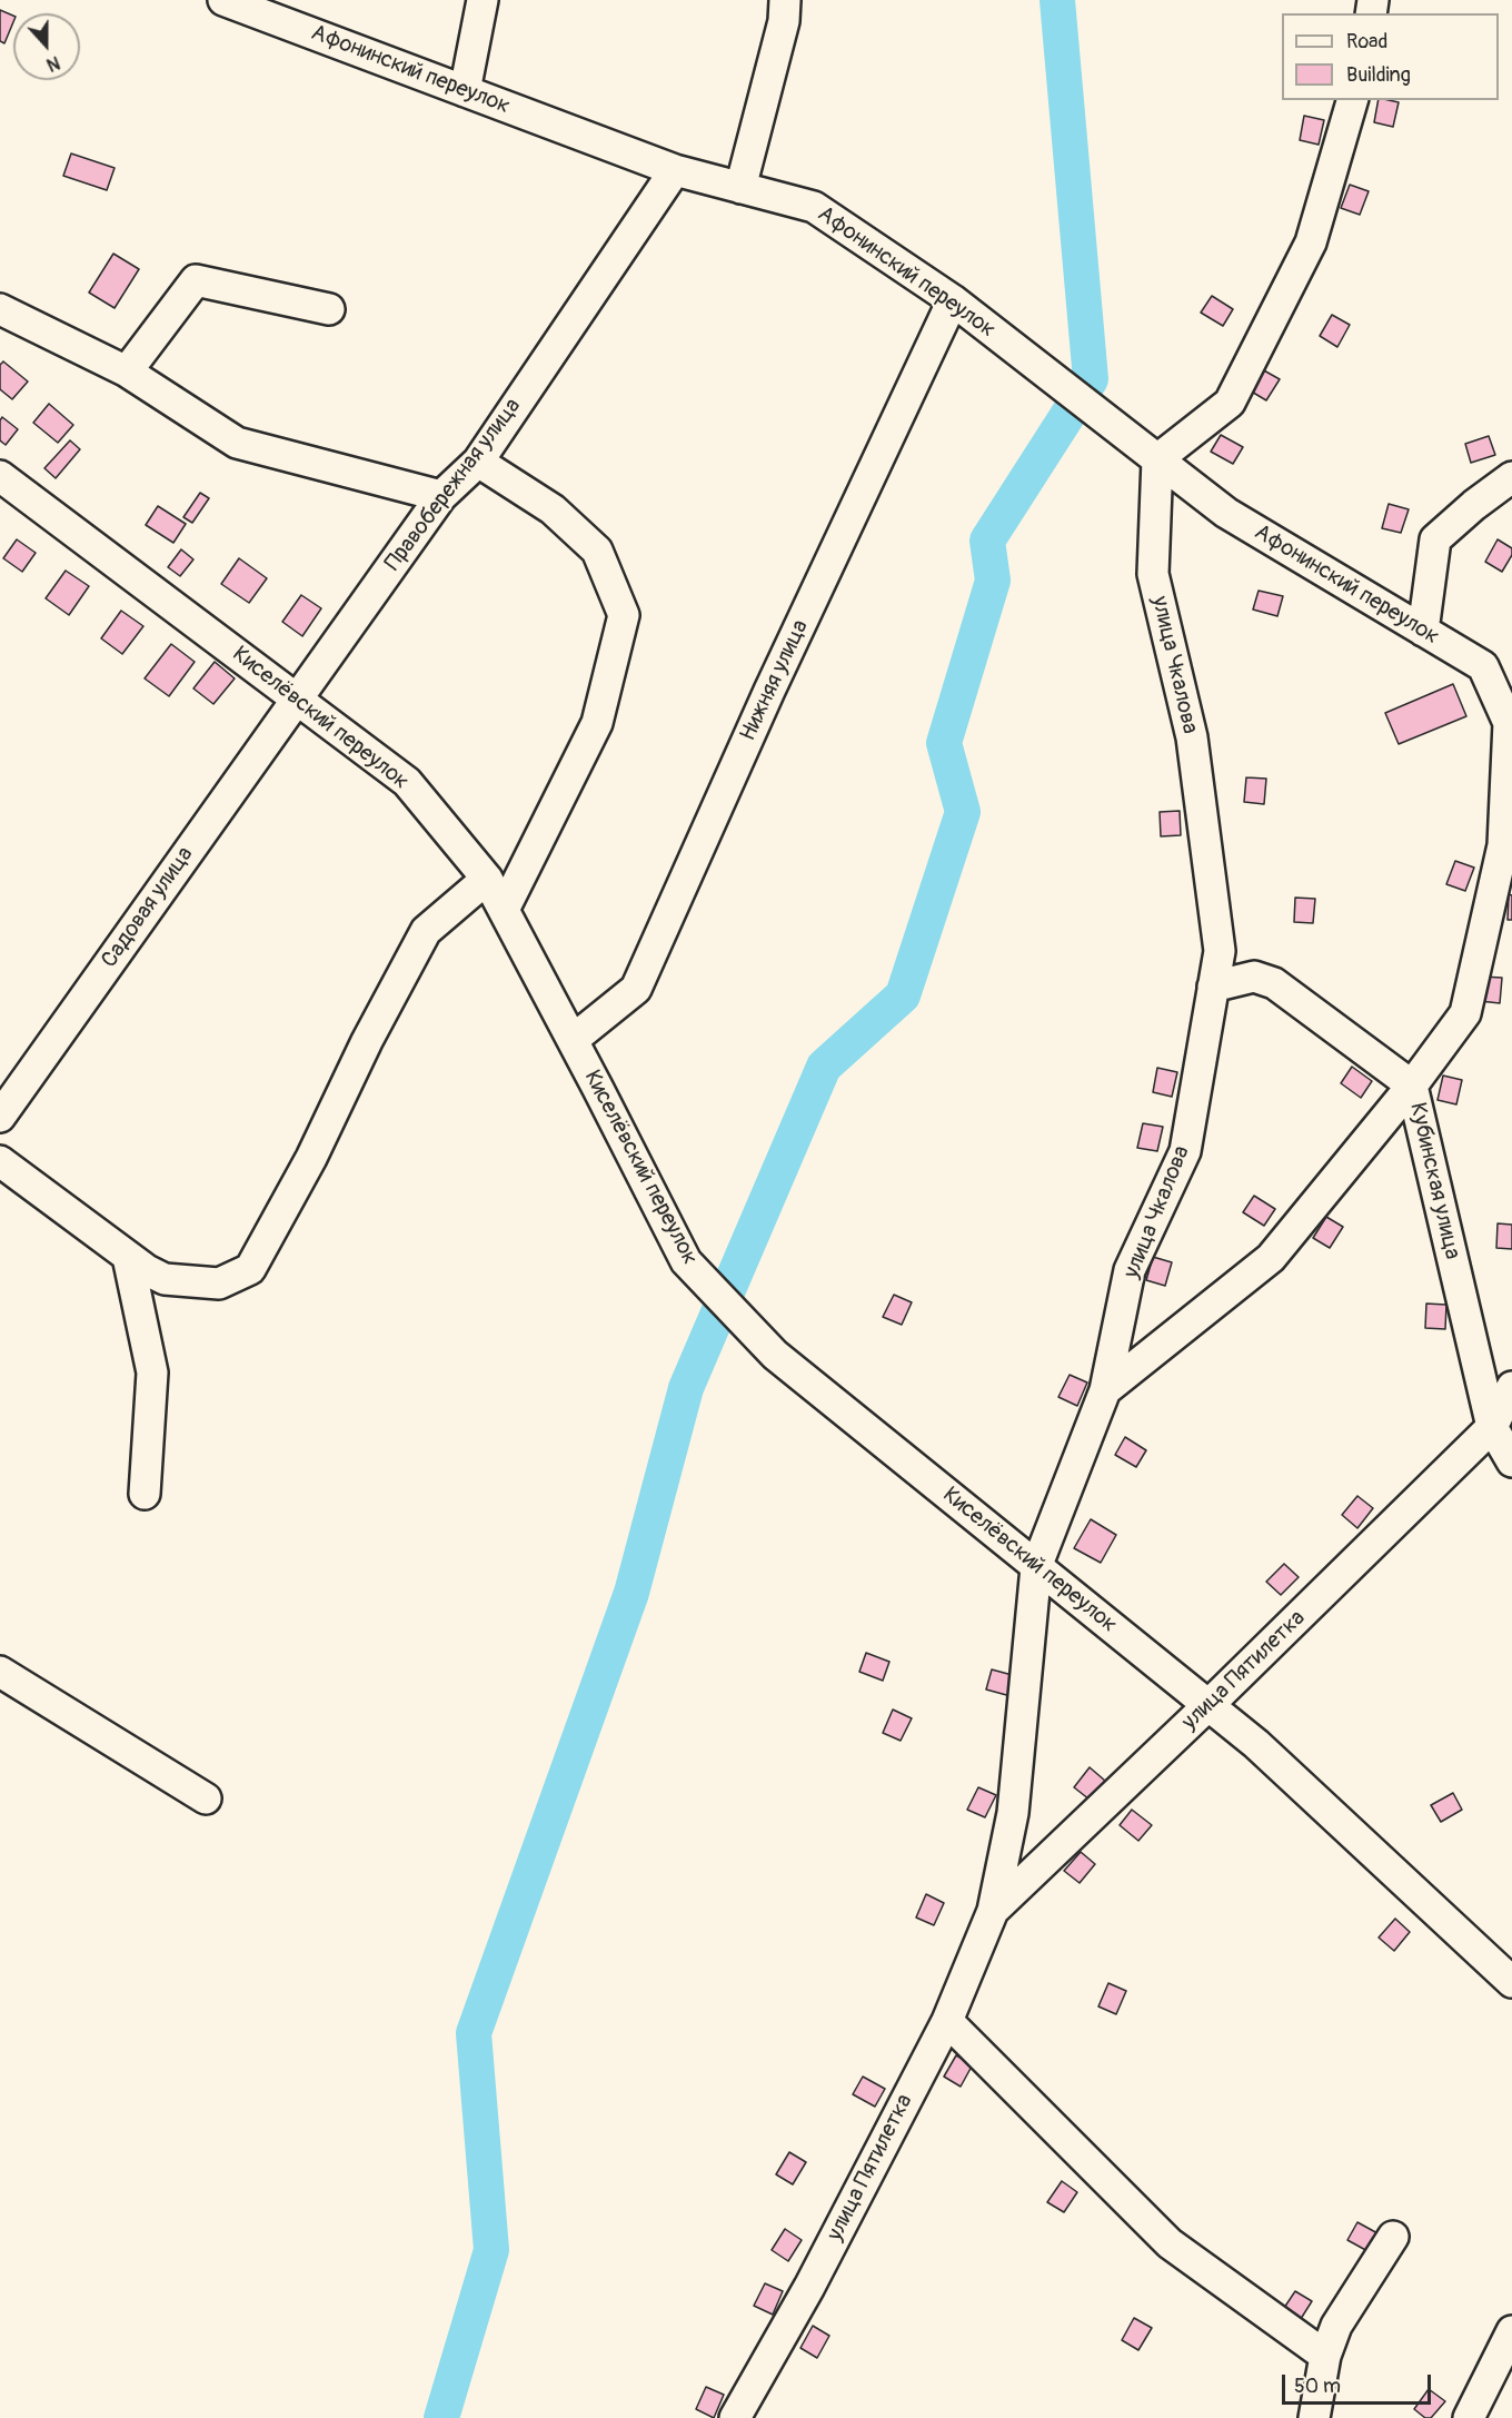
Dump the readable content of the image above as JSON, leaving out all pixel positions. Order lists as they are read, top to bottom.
{
  "streets": {
    "street": [
      "Афонинский переулок",
      "Правобережная улица",
      "улица Чкалова",
      "Нижняя улица",
      "Киселёвский переулок",
      "Садовая улица",
      "Кубинская улица",
      "улица Пятилетка"
    ]
  },
  "crossings": [
    ["Афонинский переулок", "Правобережная улица"],
    ["Афонинский переулок", "улица Чкалова"],
    ["Афонинский переулок", "Нижняя улица"],
    ["Правобережная улица", "Киселёвский переулок"],
    ["Правобережная улица", "Садовая улица"],
    ["улица Чкалова", "Кубинская улица"],
    ["улица Чкалова", "улица Пятилетка"],
    ["Нижняя улица", "Киселёвский переулок"],
    ["Киселёвский переулок", "Садовая улица"],
    ["Киселёвский переулок", "улица Пятилетка"],
    ["Кубинская улица", "улица Пятилетка"]
  ],
  "legend": ["Road", "Building"],
  "scale_bar": "50 m",
  "north": "bottom"
}
